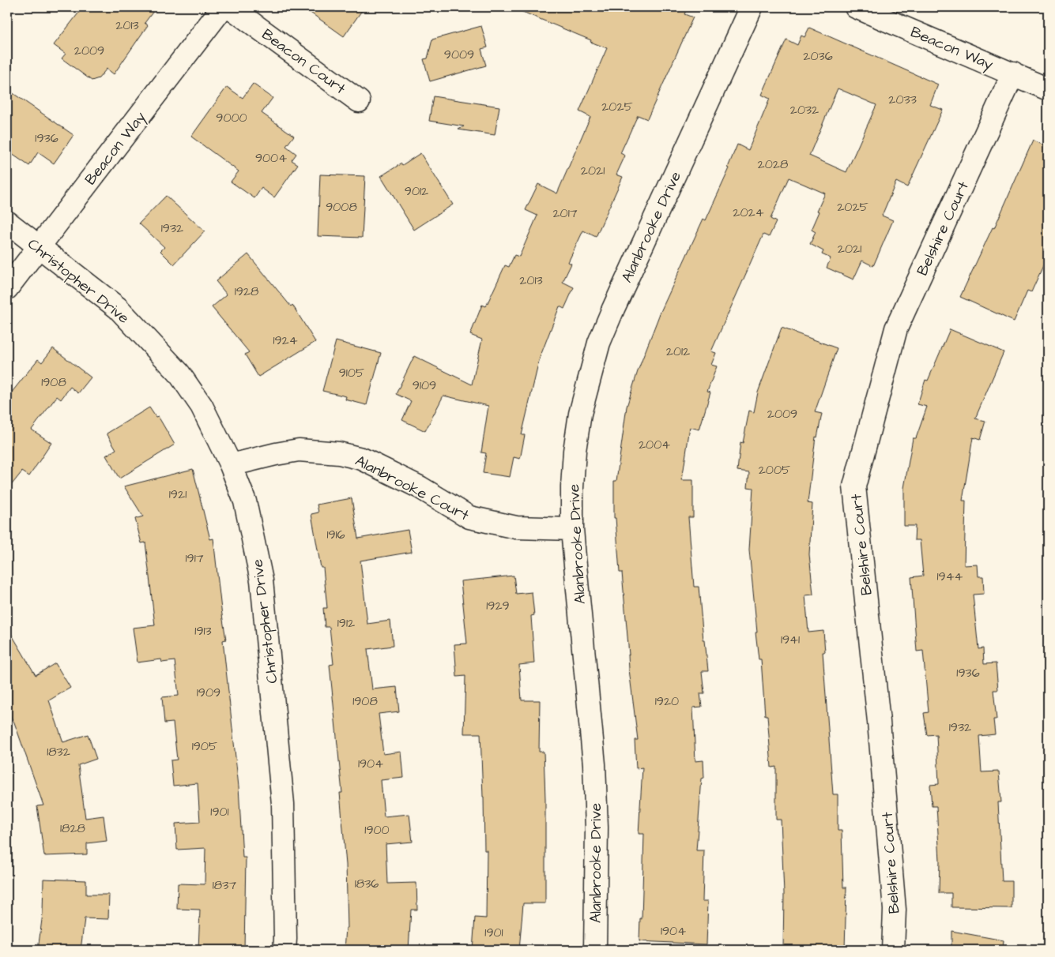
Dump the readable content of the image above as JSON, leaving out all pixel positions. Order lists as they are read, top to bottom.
{
  "streets": {
    "street": [
      "Beacon Way",
      "Beacon Court",
      "Alanbrooke Drive",
      "Belshire Court",
      "Christopher Drive",
      "Alanbrooke Court"
    ]
  },
  "crossings": [
    ["Beacon Way", "Belshire Court"],
    ["Beacon Way", "Christopher Drive"],
    ["Alanbrooke Drive", "Alanbrooke Court"],
    ["Christopher Drive", "Alanbrooke Court"]
  ],
  "house_numbers": [
    "2013",
    "2009",
    "9009",
    "2036",
    "2033",
    "2025",
    "2032",
    "9000",
    "1936",
    "9004",
    "2028",
    "2021",
    "9012",
    "9008",
    "2025",
    "2024",
    "2017",
    "1932",
    "2021",
    "2013",
    "1928",
    "1924",
    "2012",
    "9105",
    "1908",
    "9109",
    "2009",
    "2004",
    "2005",
    "1921",
    "1916",
    "1917",
    "1944",
    "1929",
    "1912",
    "1913",
    "1941",
    "1936",
    "1909",
    "1908",
    "1920",
    "1932",
    "1905",
    "1832",
    "1904",
    "1901",
    "1828",
    "1900",
    "1836",
    "1837",
    "1904",
    "1901"
  ]
}
